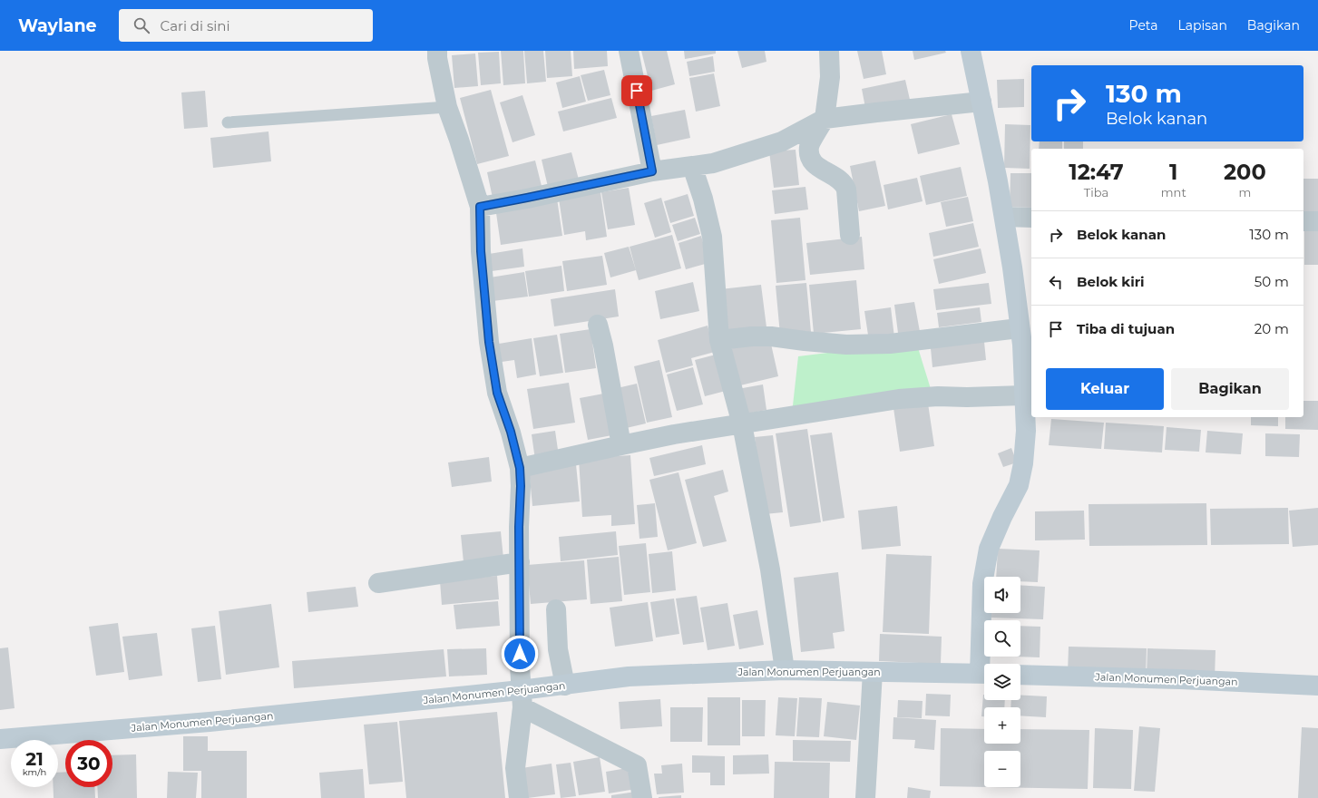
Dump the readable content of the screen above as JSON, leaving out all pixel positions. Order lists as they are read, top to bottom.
{
  "streets": {
    "street": ["Jalan Monumen Perjuangan"]
  },
  "page": {
    "header": "Waylane",
    "search": "Cari di sini",
    "nav": ["Peta", "Lapisan", "Bagikan"],
    "turn": ["130 m", "Belok kanan"],
    "eta": [
      "12:47",
      "Tiba",
      "1",
      "mnt",
      "200",
      "m"
    ],
    "list": [
      {
        "name": "Belok kanan",
        "value": "130 m"
      },
      {
        "name": "Belok kiri",
        "value": "50 m"
      },
      {
        "name": "Tiba di tujuan",
        "value": "20 m"
      }
    ],
    "buttons": ["Keluar", "Bagikan"],
    "map_buttons": ["+", "−"],
    "speed": "21 km/h",
    "limit": "30"
  }
}
